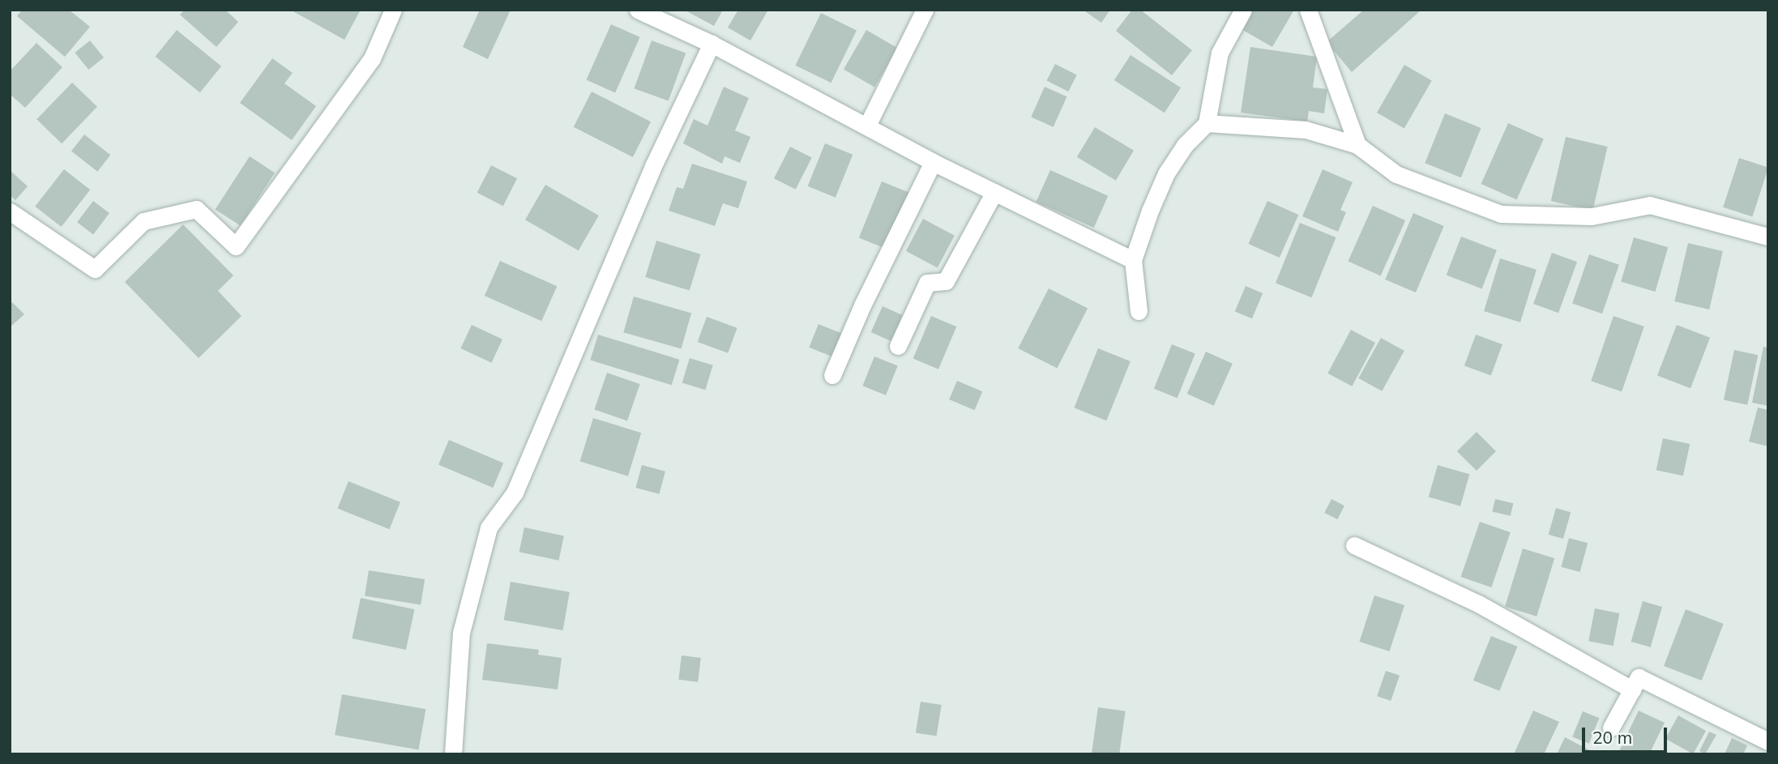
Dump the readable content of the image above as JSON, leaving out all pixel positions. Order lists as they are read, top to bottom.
{
  "scale_bar": "20 m"
}
